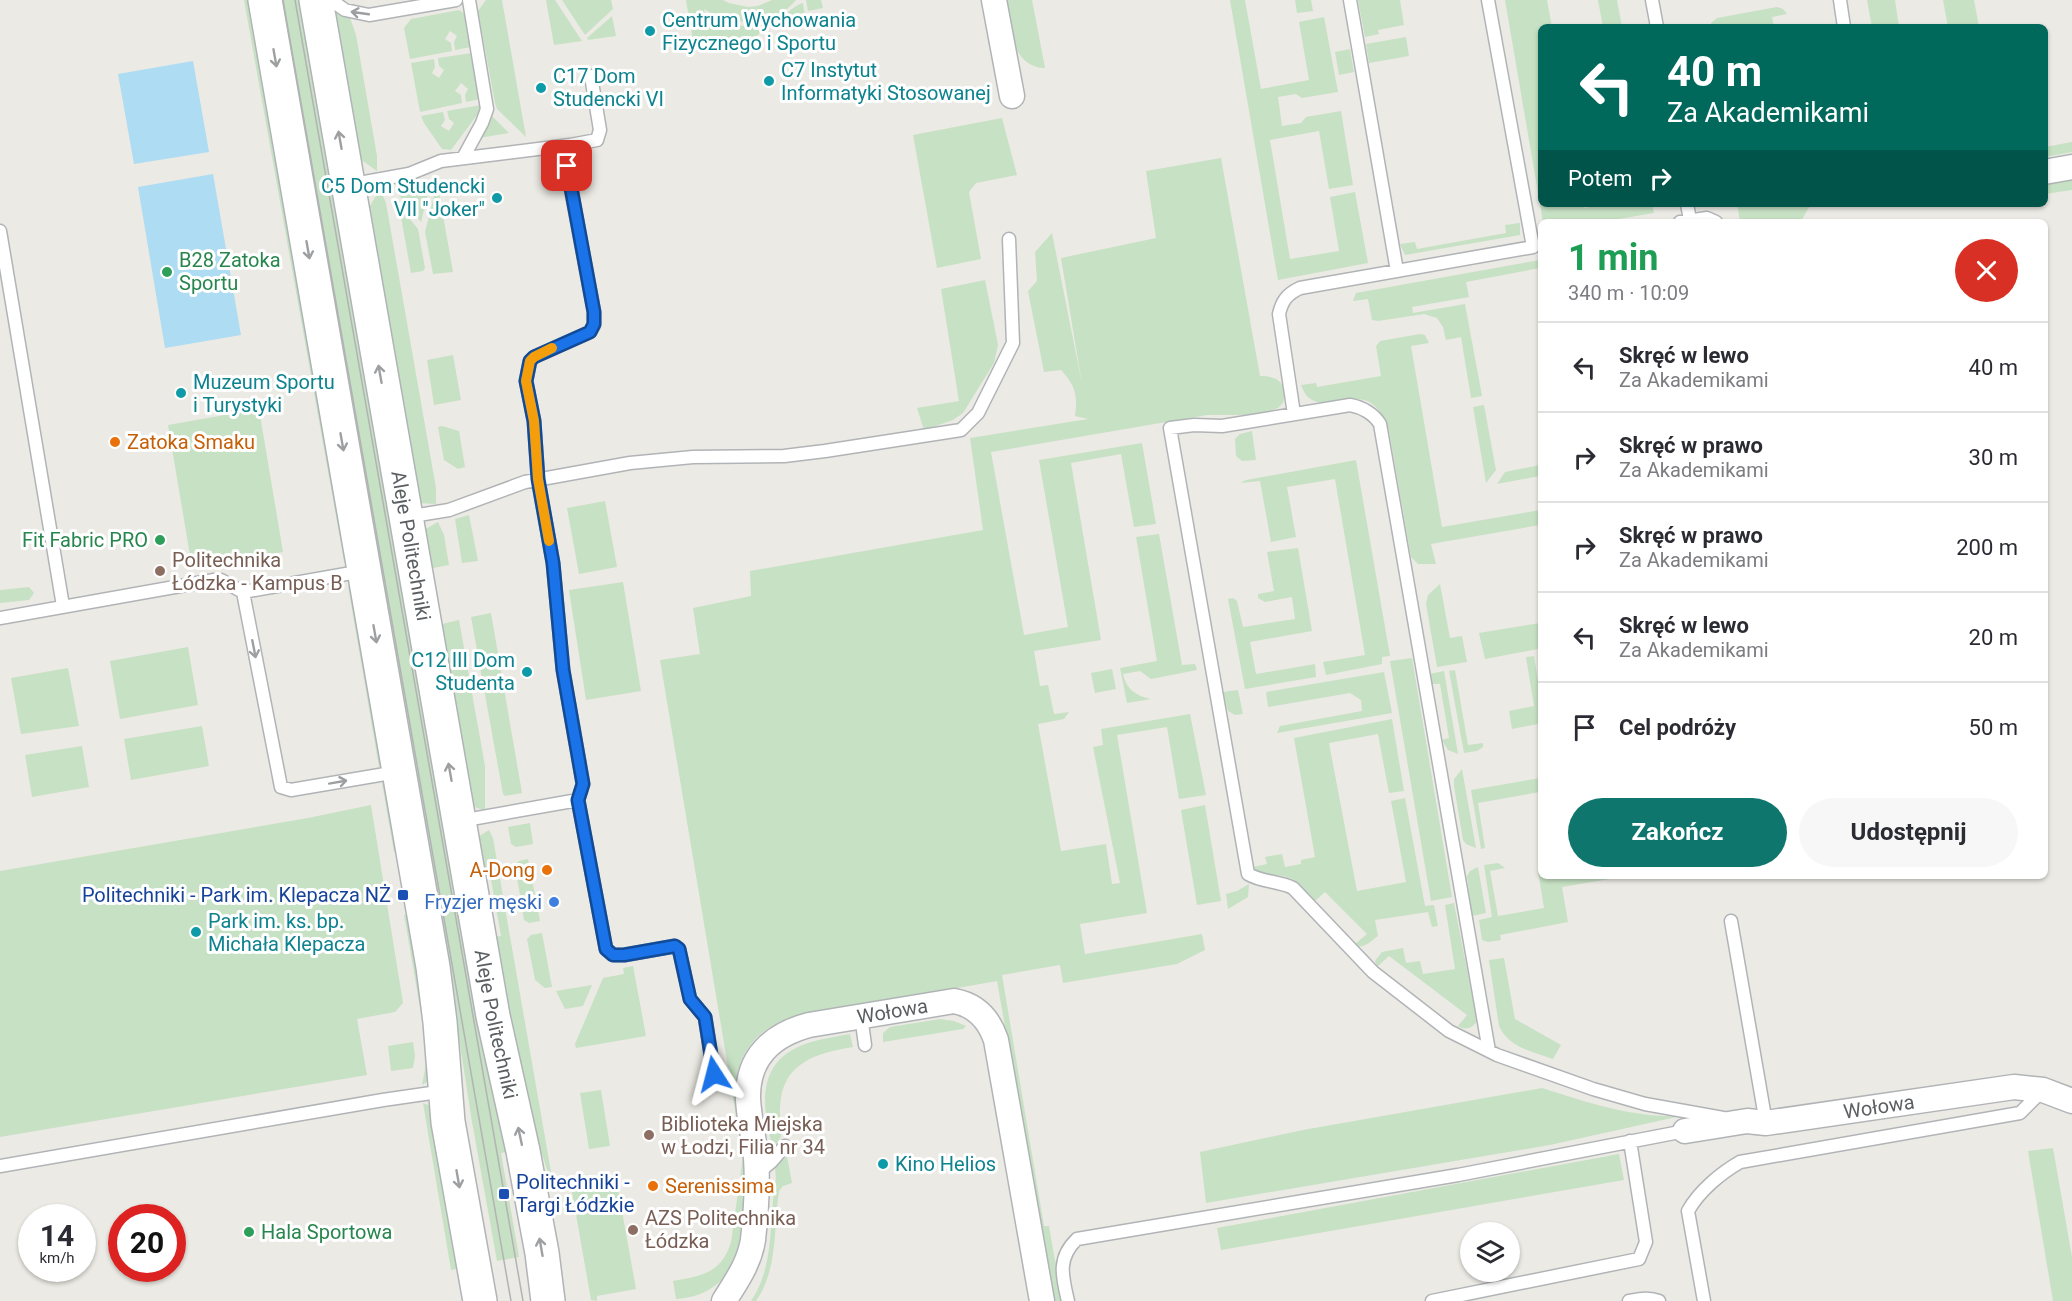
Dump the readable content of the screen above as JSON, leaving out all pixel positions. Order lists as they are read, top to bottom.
{
  "streets": {
    "main road": ["Aleje Politechniki"],
    "street": ["Wołowa"]
  },
  "places": {
    "other": [
      "Centrum Wychowania Fizycznego i Sportu",
      "C7 Instytut Informatyki Stosowanej",
      "C17 Dom Studencki VI",
      "C5 Dom Studencki VII \"Joker\"",
      "B28 Zatoka Sportu",
      "Muzeum Sportu i Turystyki",
      "Zatoka Smaku",
      "Fit Fabric PRO",
      "Politechnika Łódzka - Kampus B",
      "C12 III Dom Studenta",
      "A-Dong",
      "Fryzjer męski",
      "Park im. ks. bp. Michała Klepacza",
      "Biblioteka Miejska w Łodzi, Filia nr 34",
      "Kino Helios",
      "Serenissima",
      "AZS Politechnika Łódzka",
      "Hala Sportowa"
    ],
    "transit": ["Politechniki - Park im. Klepacza NŻ", "Politechniki - Targi Łódzkie"]
  },
  "page": {
    "turn": ["40 m", "Za Akademikami"],
    "then": "Potem",
    "heading": ["1 min", "340 m · 10:09"],
    "list": [
      {
        "name": "Skręć w lewo",
        "note": "Za Akademikami",
        "value": "40 m"
      },
      {
        "name": "Skręć w prawo",
        "note": "Za Akademikami",
        "value": "30 m"
      },
      {
        "name": "Skręć w prawo",
        "note": "Za Akademikami",
        "value": "200 m"
      },
      {
        "name": "Skręć w lewo",
        "note": "Za Akademikami",
        "value": "20 m"
      },
      {
        "name": "Cel podróży",
        "value": "50 m"
      }
    ],
    "buttons": ["Zakończ", "Udostępnij"],
    "speed": "14 km/h",
    "limit": "20"
  }
}
